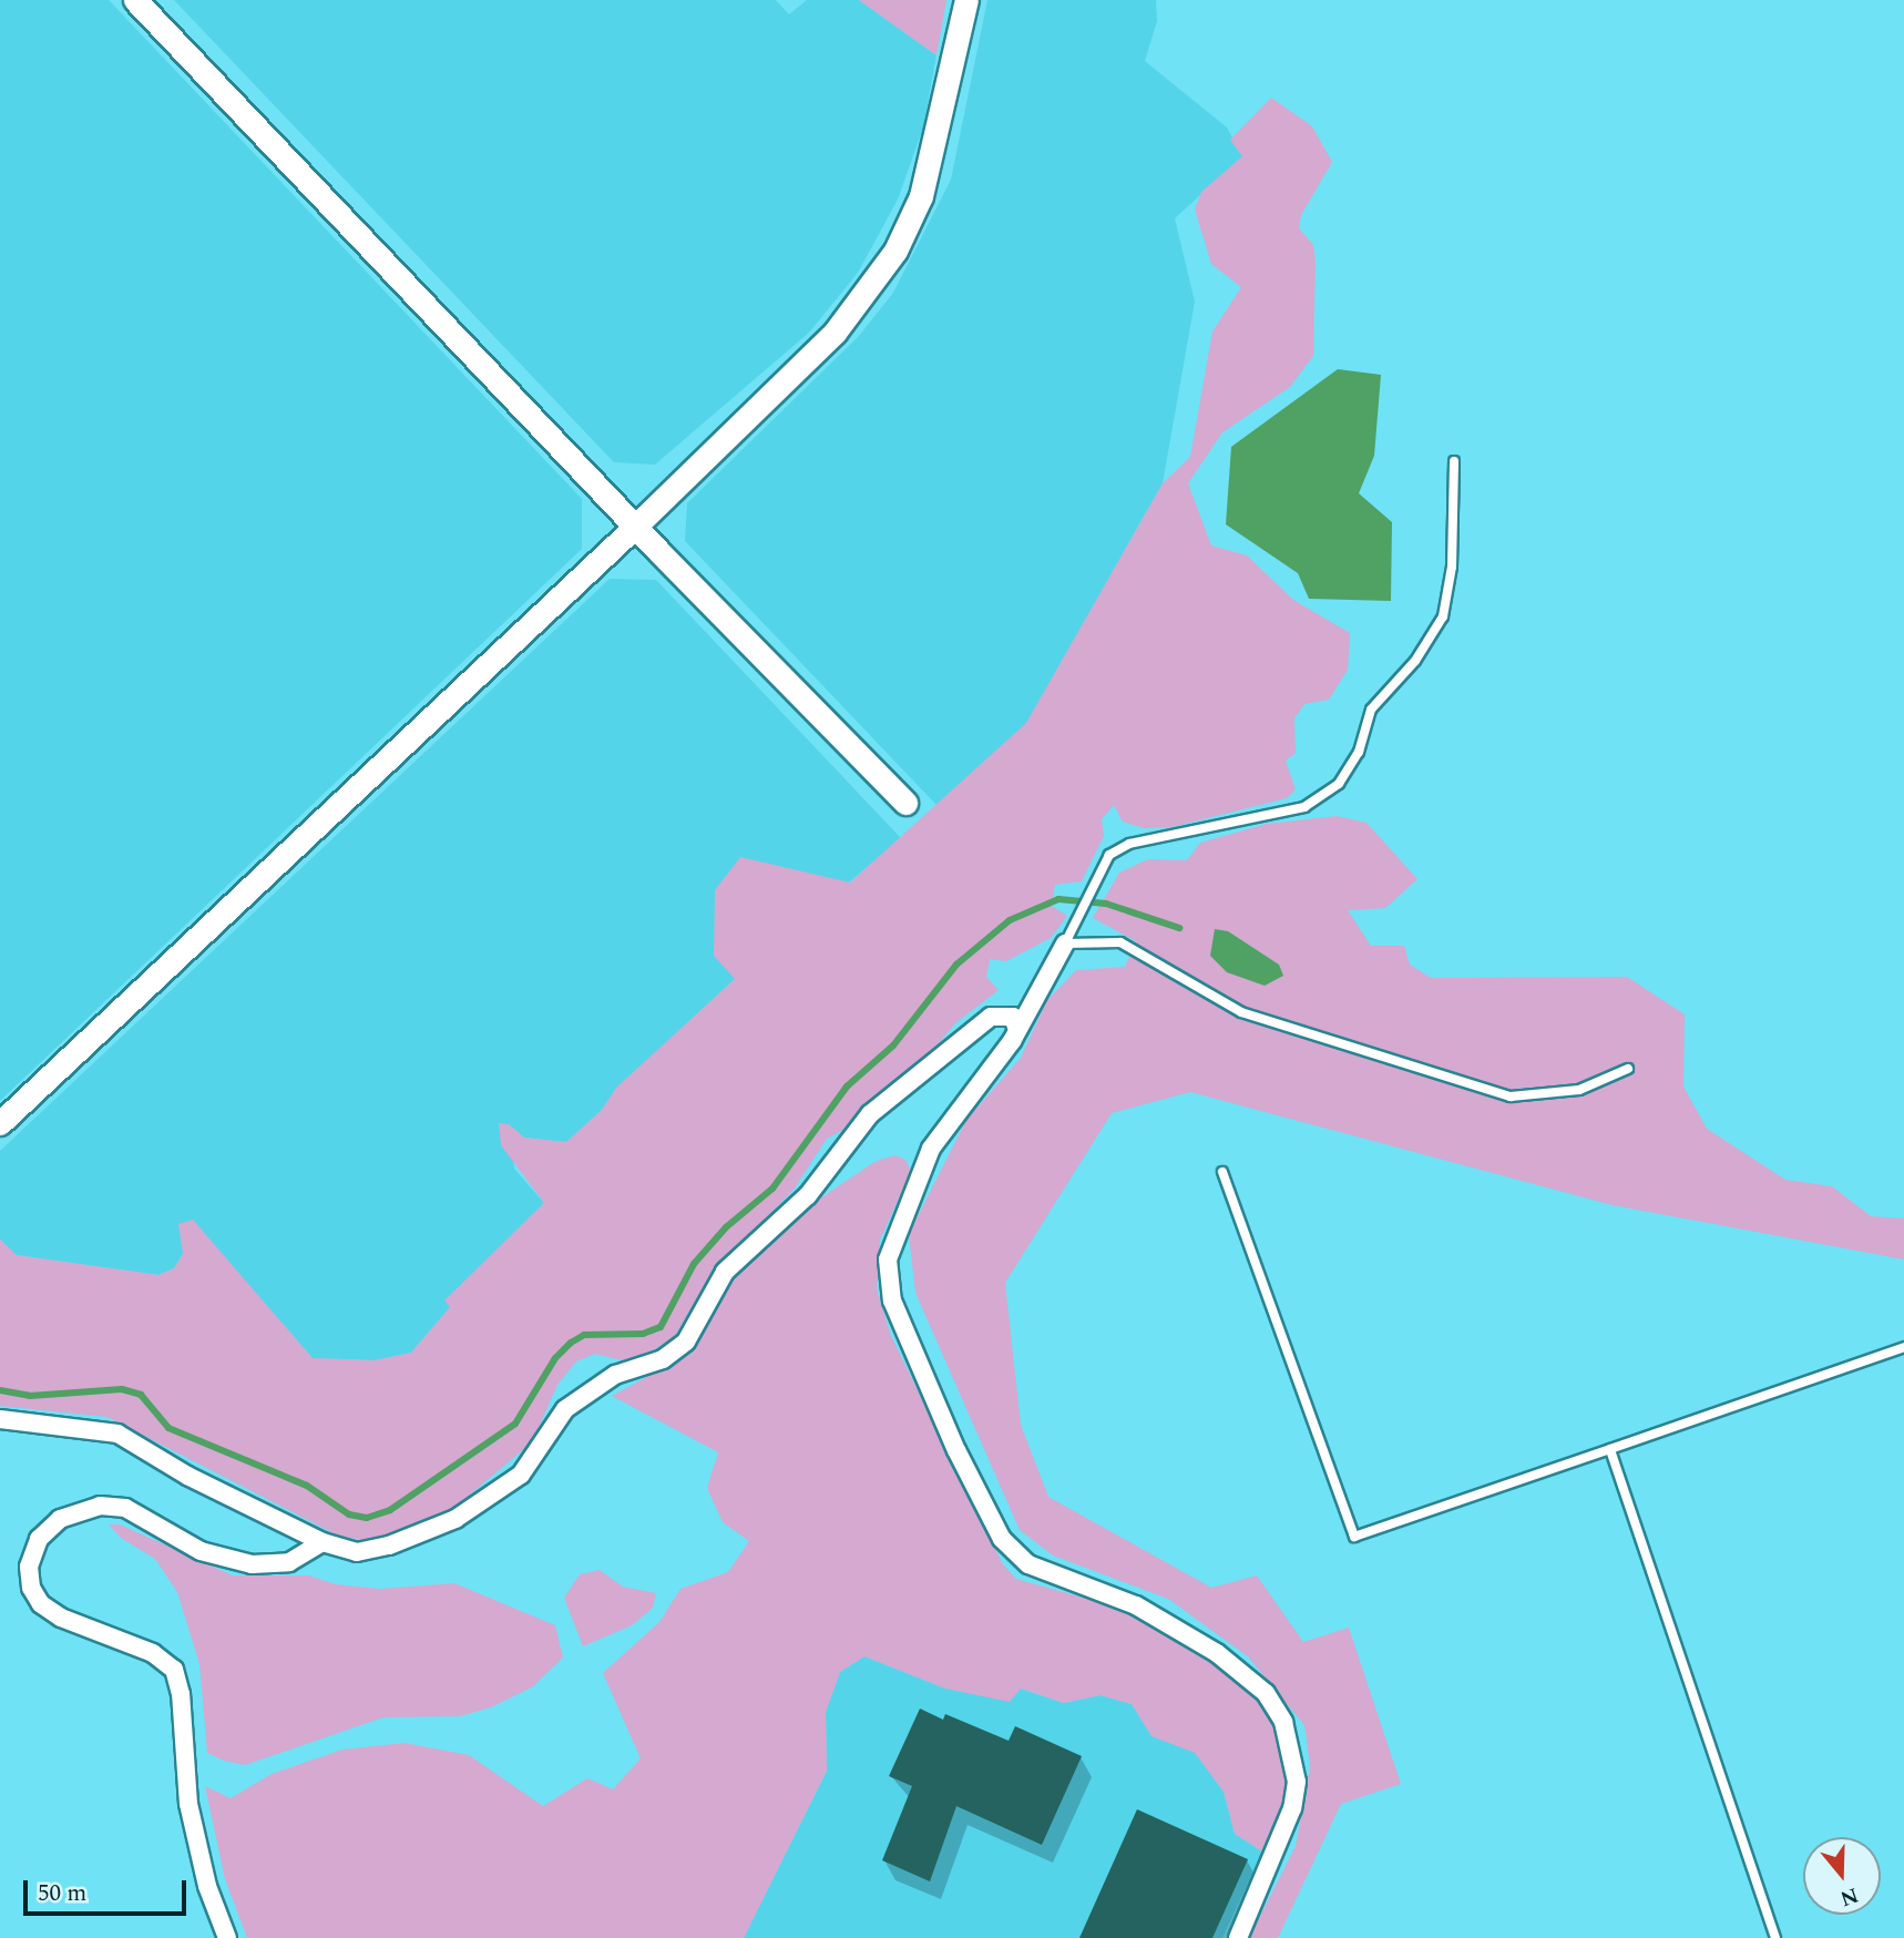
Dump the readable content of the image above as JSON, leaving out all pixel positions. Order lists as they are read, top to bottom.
{
  "scale_bar": "50 m",
  "north": "bottom"
}
